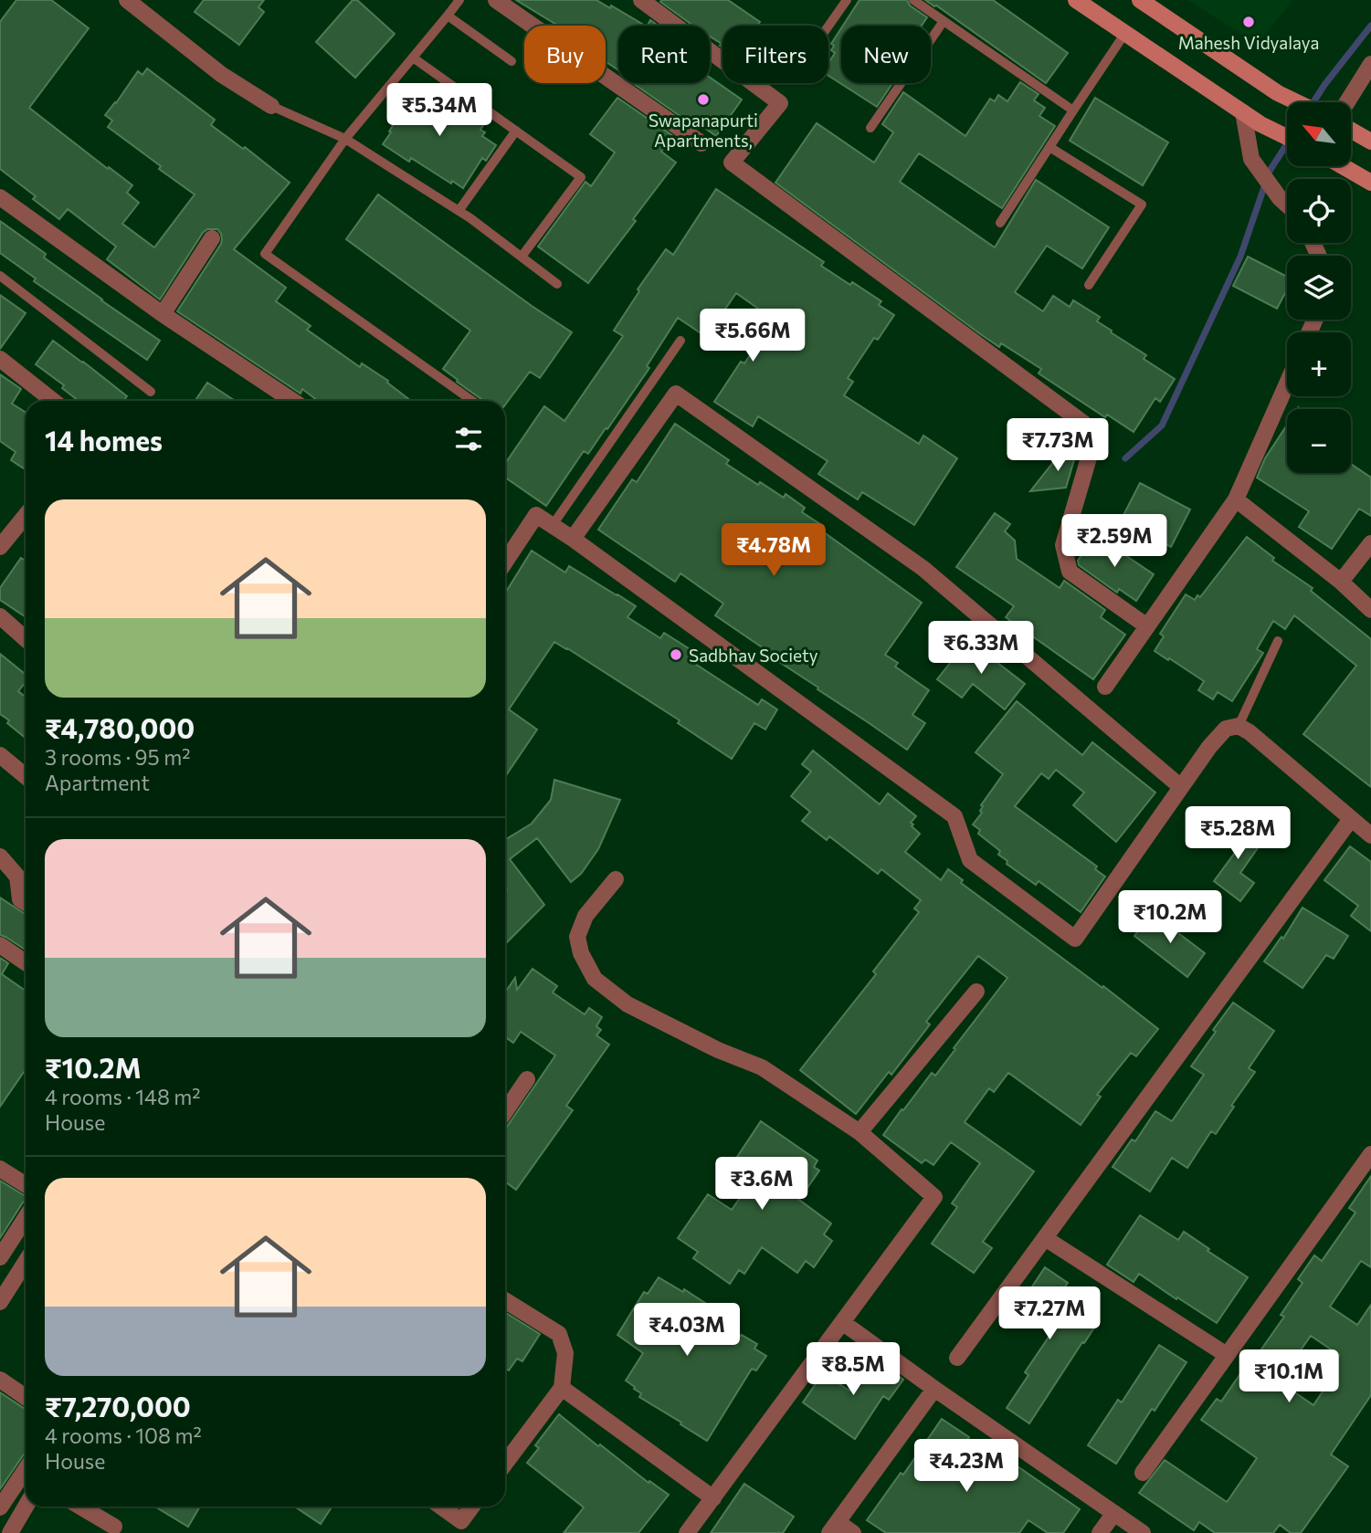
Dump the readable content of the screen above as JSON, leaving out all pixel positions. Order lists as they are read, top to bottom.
{
  "places": ["Mahesh Vidyalaya", "Swapanapurti Apartments,", "Sadbhav Society"],
  "north": "top left",
  "page": {
    "chip": [
      "Buy",
      "Rent",
      "Filters",
      "New"
    ],
    "price": [
      "₹5.34M",
      "₹5.66M",
      "₹7.73M",
      "₹2.59M",
      "₹4.78M",
      "₹6.33M",
      "₹5.28M",
      "₹10.2M",
      "₹3.6M",
      "₹7.27M",
      "₹4.03M",
      "₹8.5M",
      "₹10.1M",
      "₹4.23M"
    ],
    "map_buttons": ["+", "−"],
    "heading": "14 homes",
    "list": [
      {
        "name": "₹4,780,000",
        "note": "3 rooms · 95 m² · Apartment"
      },
      {
        "name": "₹10.2M",
        "note": "4 rooms · 148 m² · House"
      },
      {
        "name": "₹7,270,000",
        "note": "4 rooms · 108 m² · House"
      }
    ]
  }
}
